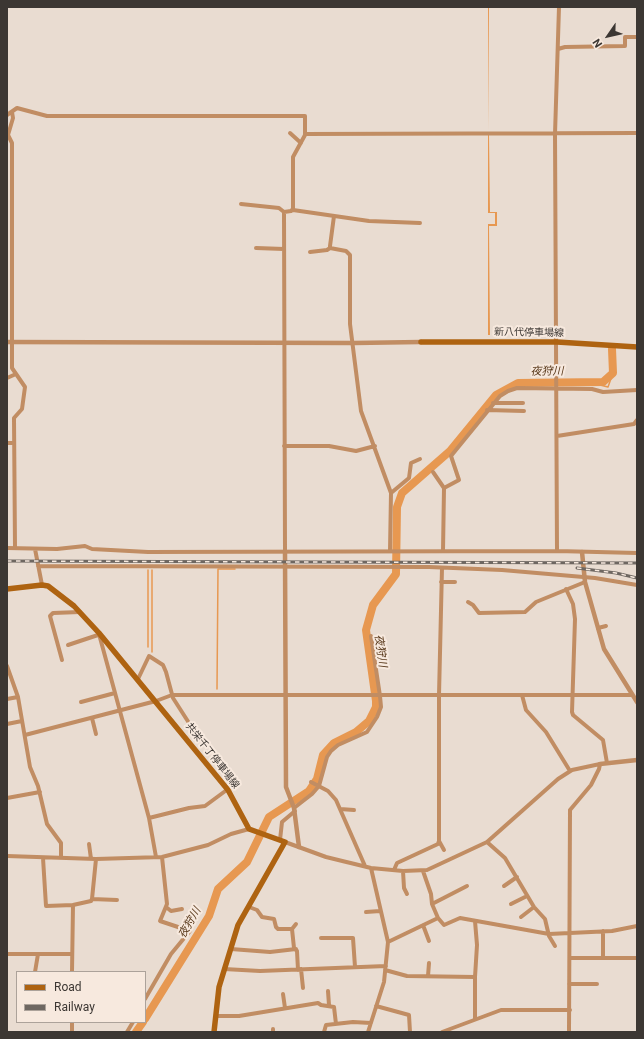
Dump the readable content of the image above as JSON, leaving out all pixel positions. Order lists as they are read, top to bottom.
{
  "streets": {
    "main road": ["新八代停車場線", "共栄千丁停車場線"]
  },
  "water": ["夜狩川"],
  "legend": ["Road", "Railway"],
  "north": "bottom left"
}
